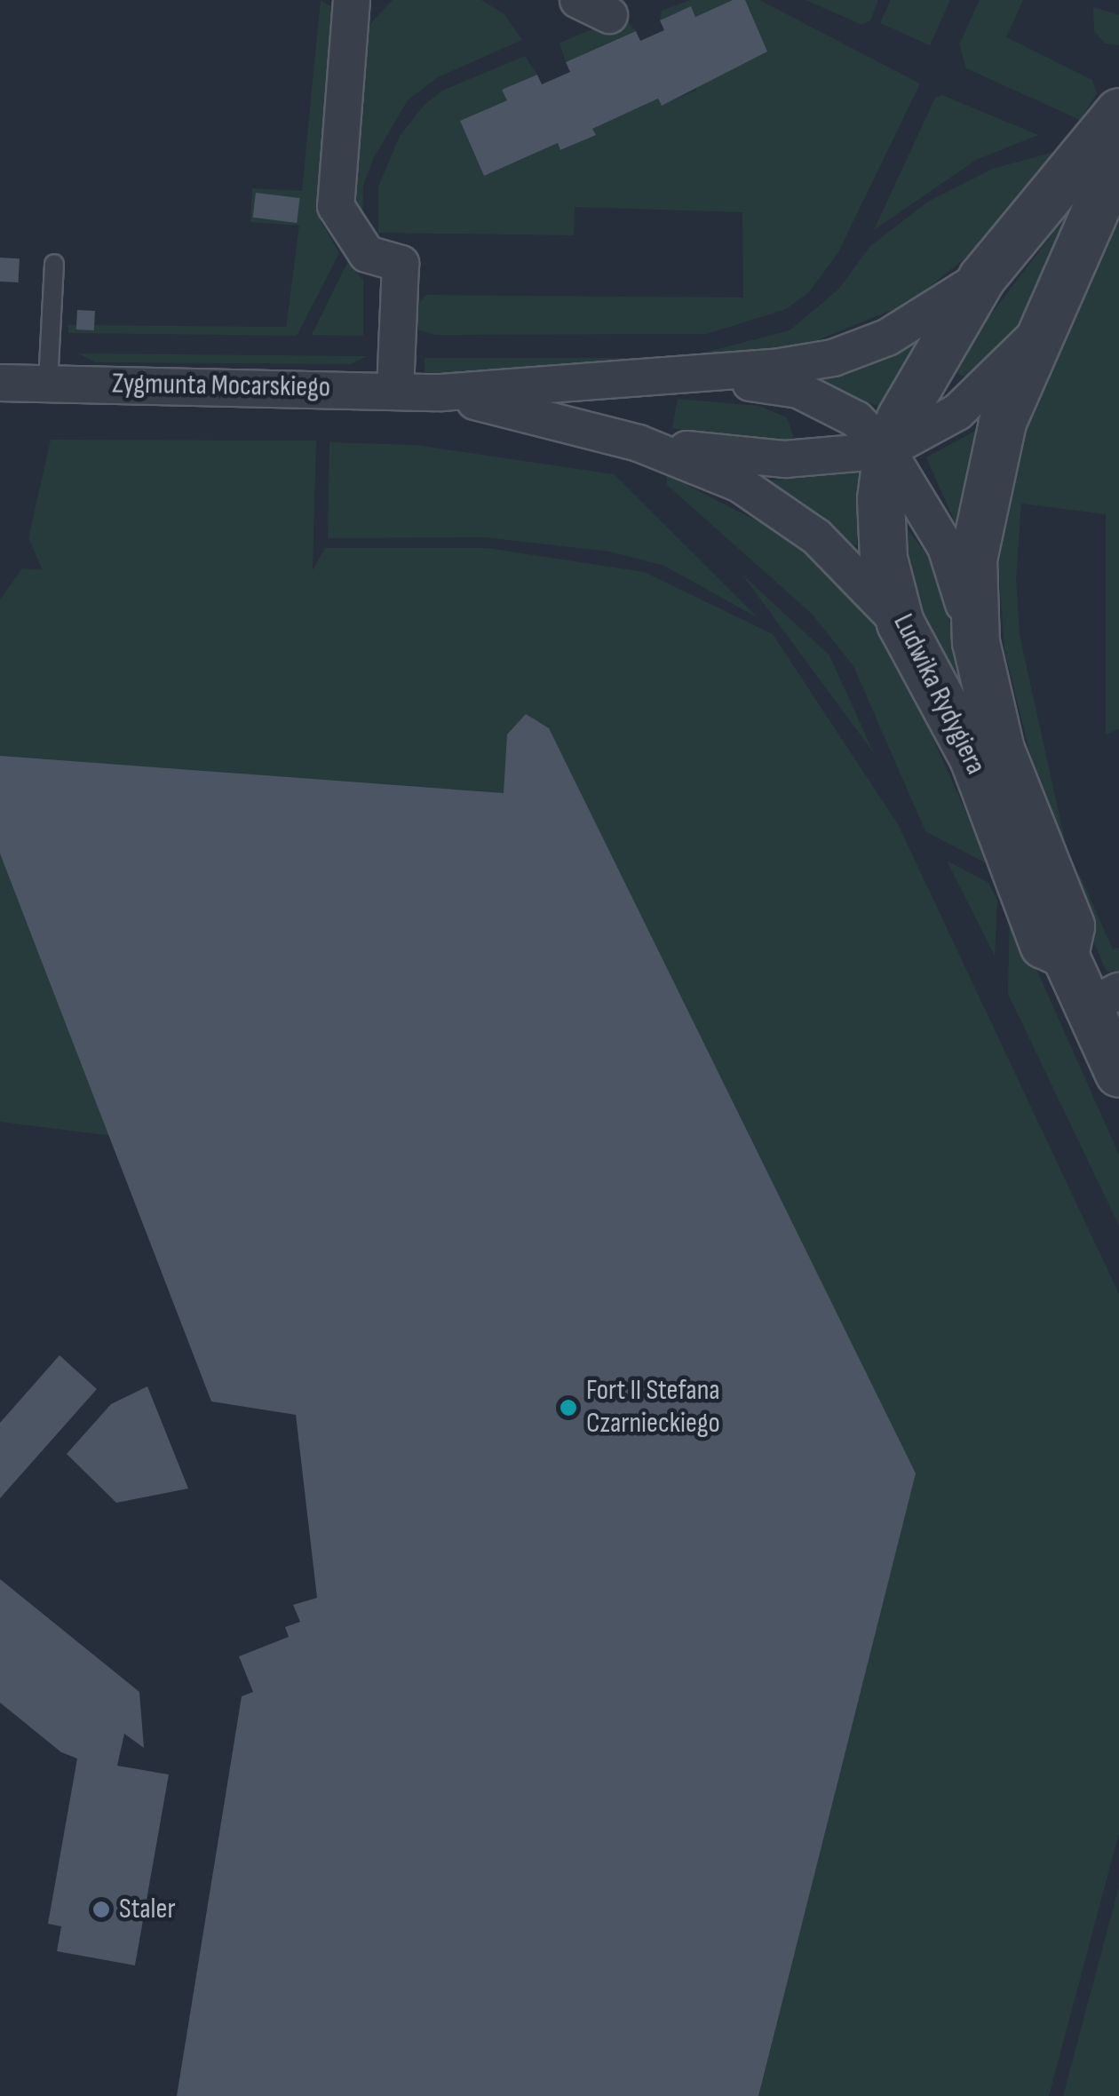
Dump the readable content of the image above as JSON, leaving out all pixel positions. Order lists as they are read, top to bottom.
{
  "streets": {
    "street": ["Zygmunta Mocarskiego", "Ludwika Rydygiera"]
  },
  "crossings": [
    ["Zygmunta Mocarskiego", "Ludwika Rydygiera"]
  ],
  "places": ["Fort II Stefana Czarnieckiego", "Staler"]
}
